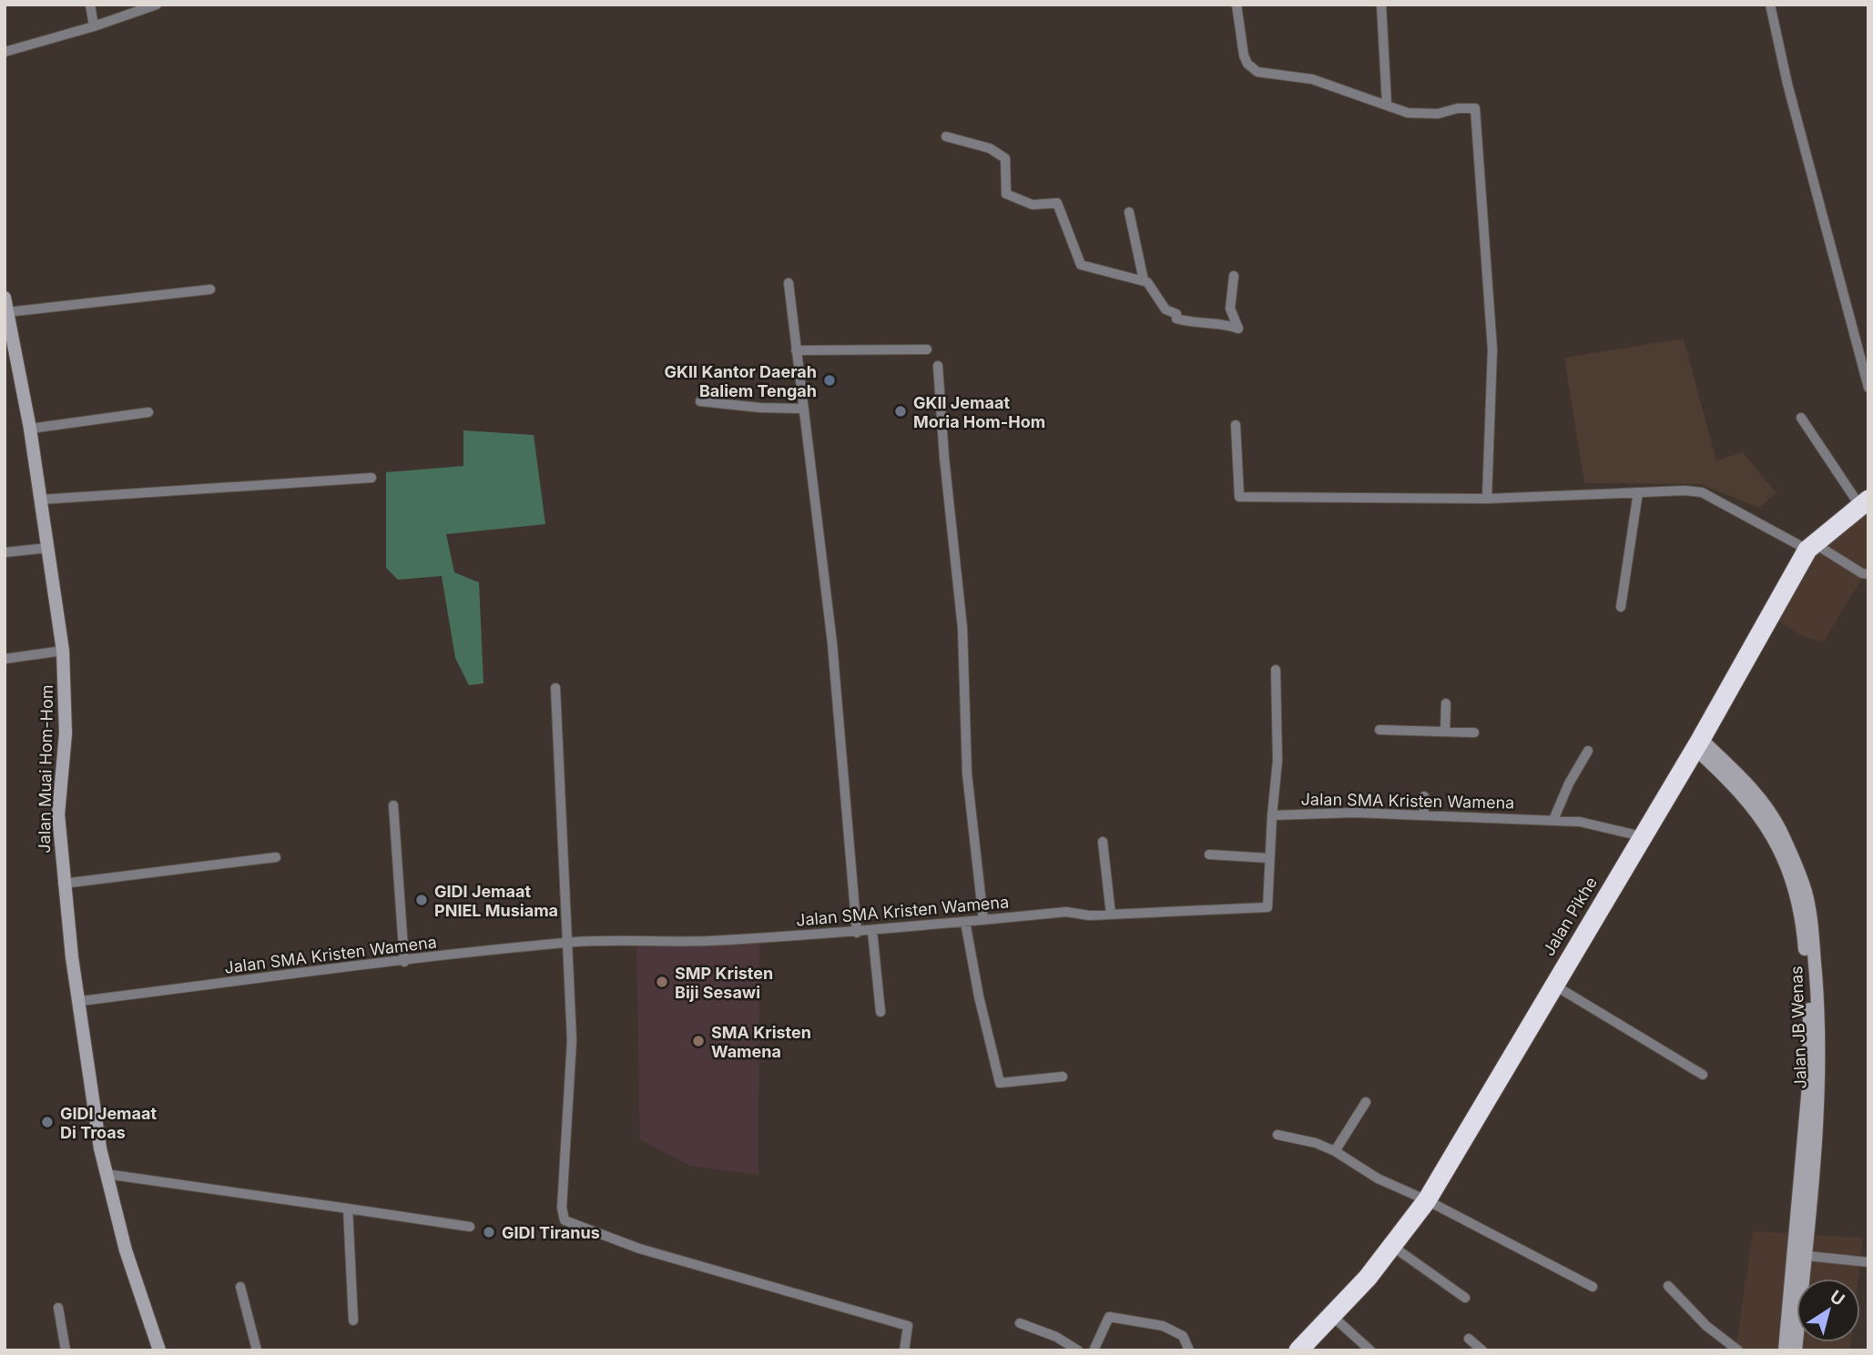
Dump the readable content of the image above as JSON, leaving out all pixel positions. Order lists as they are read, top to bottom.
{
  "streets": {
    "highway": ["Jalan Pikhe"],
    "street": ["Jalan Muai Hom-Hom", "Jalan SMA Kristen Wamena", "Jalan JB Wenas"]
  },
  "crossings": [
    ["Jalan Muai Hom-Hom", "Jalan SMA Kristen Wamena"],
    ["Jalan SMA Kristen Wamena", "Jalan Pikhe"],
    ["Jalan Pikhe", "Jalan JB Wenas"]
  ],
  "places": [
    "GKII Kantor Daerah Baliem Tengah",
    "GKII Jemaat Moria Hom-Hom",
    "GIDI Jemaat PNIEL Musiama",
    "SMP Kristen Biji Sesawi",
    "SMA Kristen Wamena",
    "GIDI Jemaat Di Troas",
    "GIDI Tiranus"
  ],
  "north": "top right"
}
